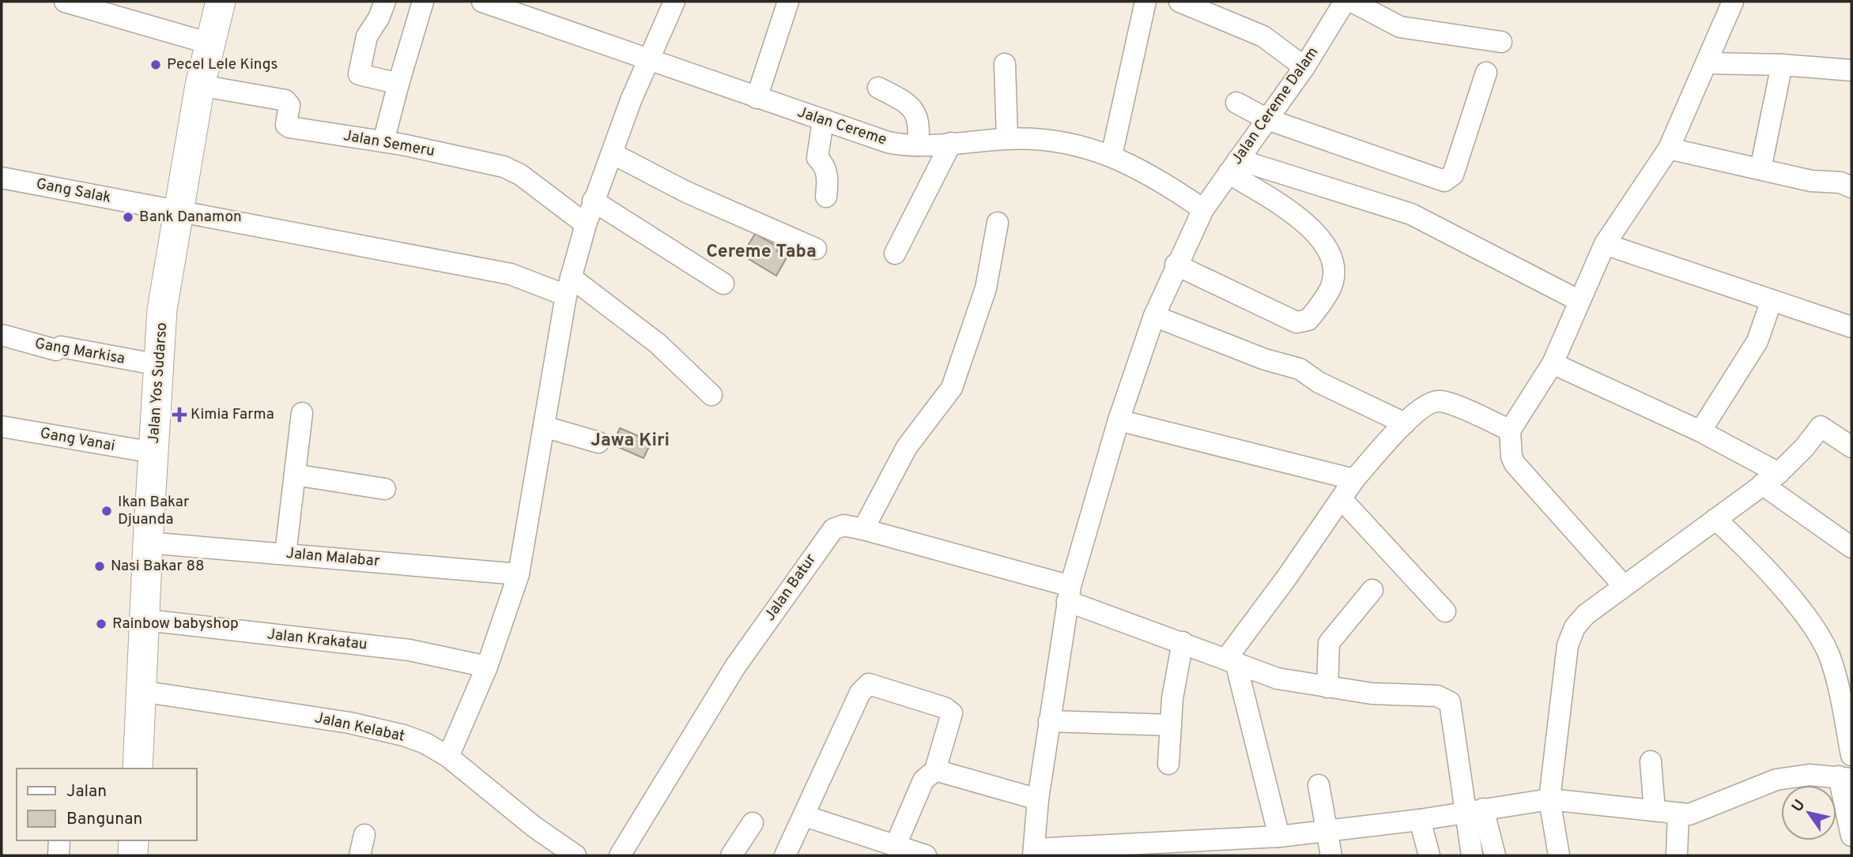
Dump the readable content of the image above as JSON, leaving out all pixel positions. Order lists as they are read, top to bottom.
{
  "streets": {
    "highway": ["Jalan Yos Sudarso"],
    "street": [
      "Jalan Cereme Dalam",
      "Jalan Cereme",
      "Jalan Semeru",
      "Gang Salak",
      "Gang Markisa",
      "Gang Vanai",
      "Jalan Malabar",
      "Jalan Batur",
      "Jalan Krakatau",
      "Jalan Kelabat"
    ]
  },
  "crossings": [
    ["Jalan Cereme Dalam", "Jalan Cereme"],
    ["Jalan Cereme Dalam", "Jalan Batur"],
    ["Jalan Semeru", "Jalan Yos Sudarso"],
    ["Gang Salak", "Jalan Yos Sudarso"],
    ["Gang Markisa", "Jalan Yos Sudarso"],
    ["Jalan Yos Sudarso", "Gang Vanai"],
    ["Jalan Yos Sudarso", "Jalan Malabar"],
    ["Jalan Yos Sudarso", "Jalan Krakatau"],
    ["Jalan Yos Sudarso", "Jalan Kelabat"]
  ],
  "districts": ["Cereme Taba", "Jawa Kiri"],
  "places": {
    "other": [
      "Pecel Lele Kings",
      "Bank Danamon",
      "Ikan Bakar Djuanda",
      "Nasi Bakar 88",
      "Rainbow babyshop"
    ],
    "health": ["Kimia Farma"]
  },
  "legend": ["Jalan", "Bangunan"],
  "north": "top left"
}
